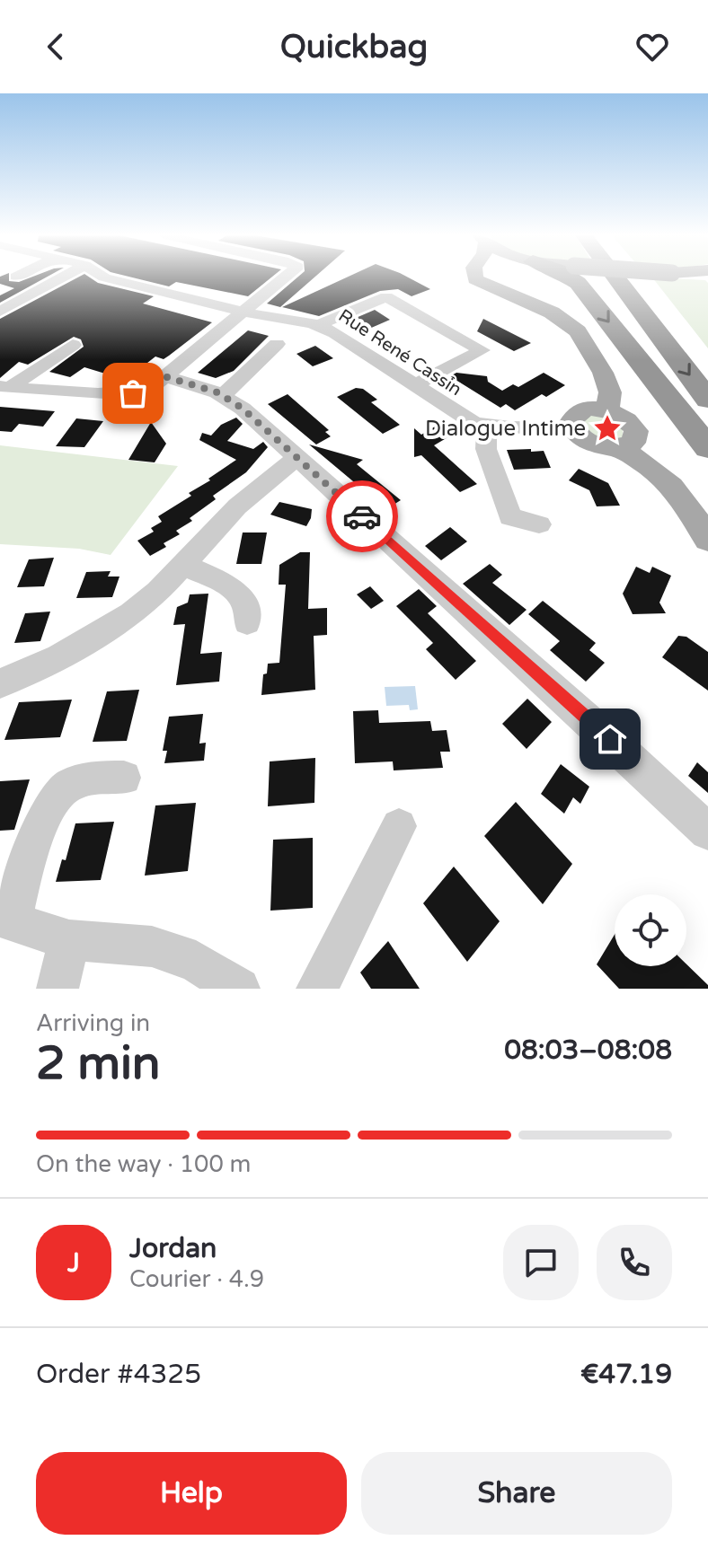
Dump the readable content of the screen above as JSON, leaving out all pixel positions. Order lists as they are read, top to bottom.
{
  "streets": {
    "street": ["Rue René Cassin"]
  },
  "places": {
    "place": ["Dialogue Intime"]
  },
  "page": {
    "header": "Quickbag",
    "heading": ["2 min", "Arriving in", "08:03–08:08"],
    "panel": [
      "Jordan",
      "Courier · 4.9",
      "Order #4325",
      "€47.19"
    ],
    "bar": "On the way · 100 m",
    "round": "J",
    "buttons": ["Help", "Share"]
  }
}
